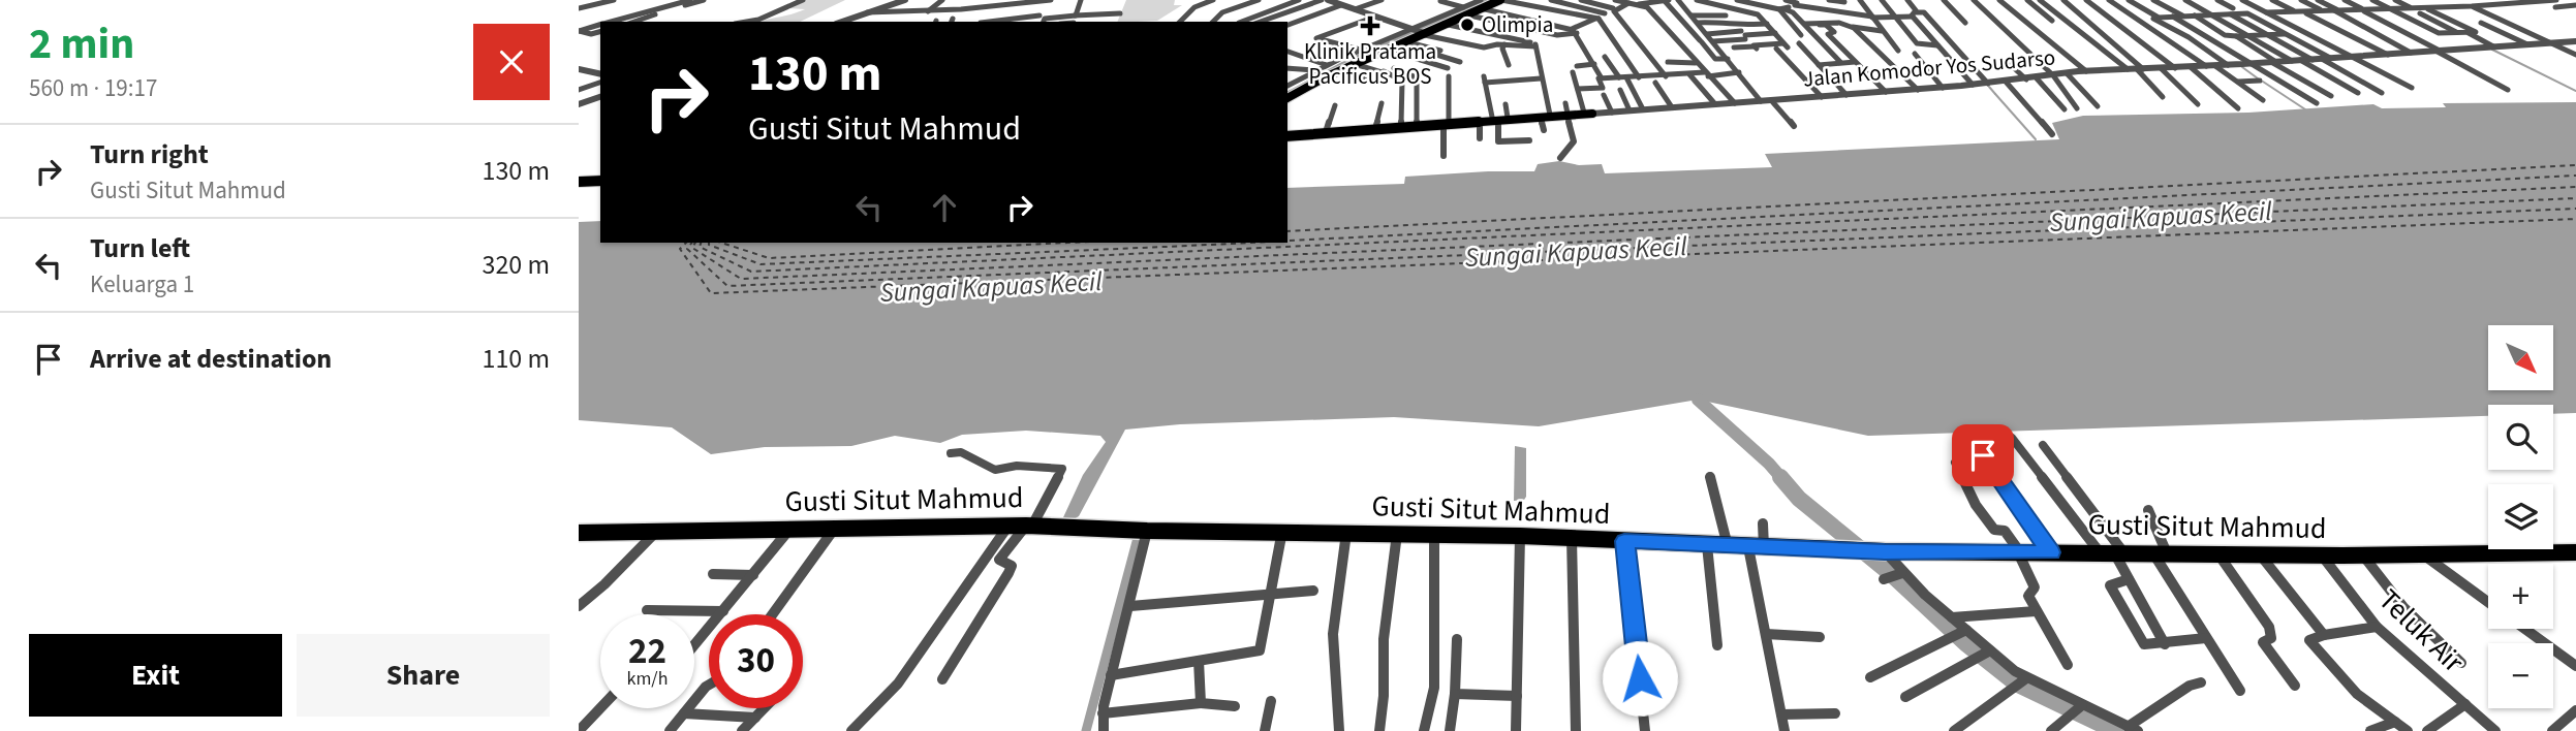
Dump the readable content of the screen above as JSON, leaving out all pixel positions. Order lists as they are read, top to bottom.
{
  "streets": {
    "highway": ["Gusti Situt Mahmud"],
    "street": ["Jalan Komodor Yos Sudarso", "Teluk Air"]
  },
  "crossings": [
    ["Gusti Situt Mahmud", "Teluk Air"]
  ],
  "water": ["Sungai Kapuas Kecil"],
  "places": {
    "other": ["Olimpia"],
    "health": ["Klinik Pratama Pacificus BOS"]
  },
  "north": "bottom right",
  "page": {
    "heading": ["2 min", "560 m · 19:17"],
    "turn": ["130 m", "Gusti Situt Mahmud"],
    "list": [
      {
        "name": "Turn right",
        "note": "Gusti Situt Mahmud",
        "value": "130 m"
      },
      {
        "name": "Turn left",
        "note": "Keluarga 1",
        "value": "320 m"
      },
      {
        "name": "Arrive at destination",
        "value": "110 m"
      }
    ],
    "map_buttons": ["+", "−"],
    "speed": "22 km/h",
    "limit": "30",
    "buttons": ["Exit", "Share"]
  }
}
